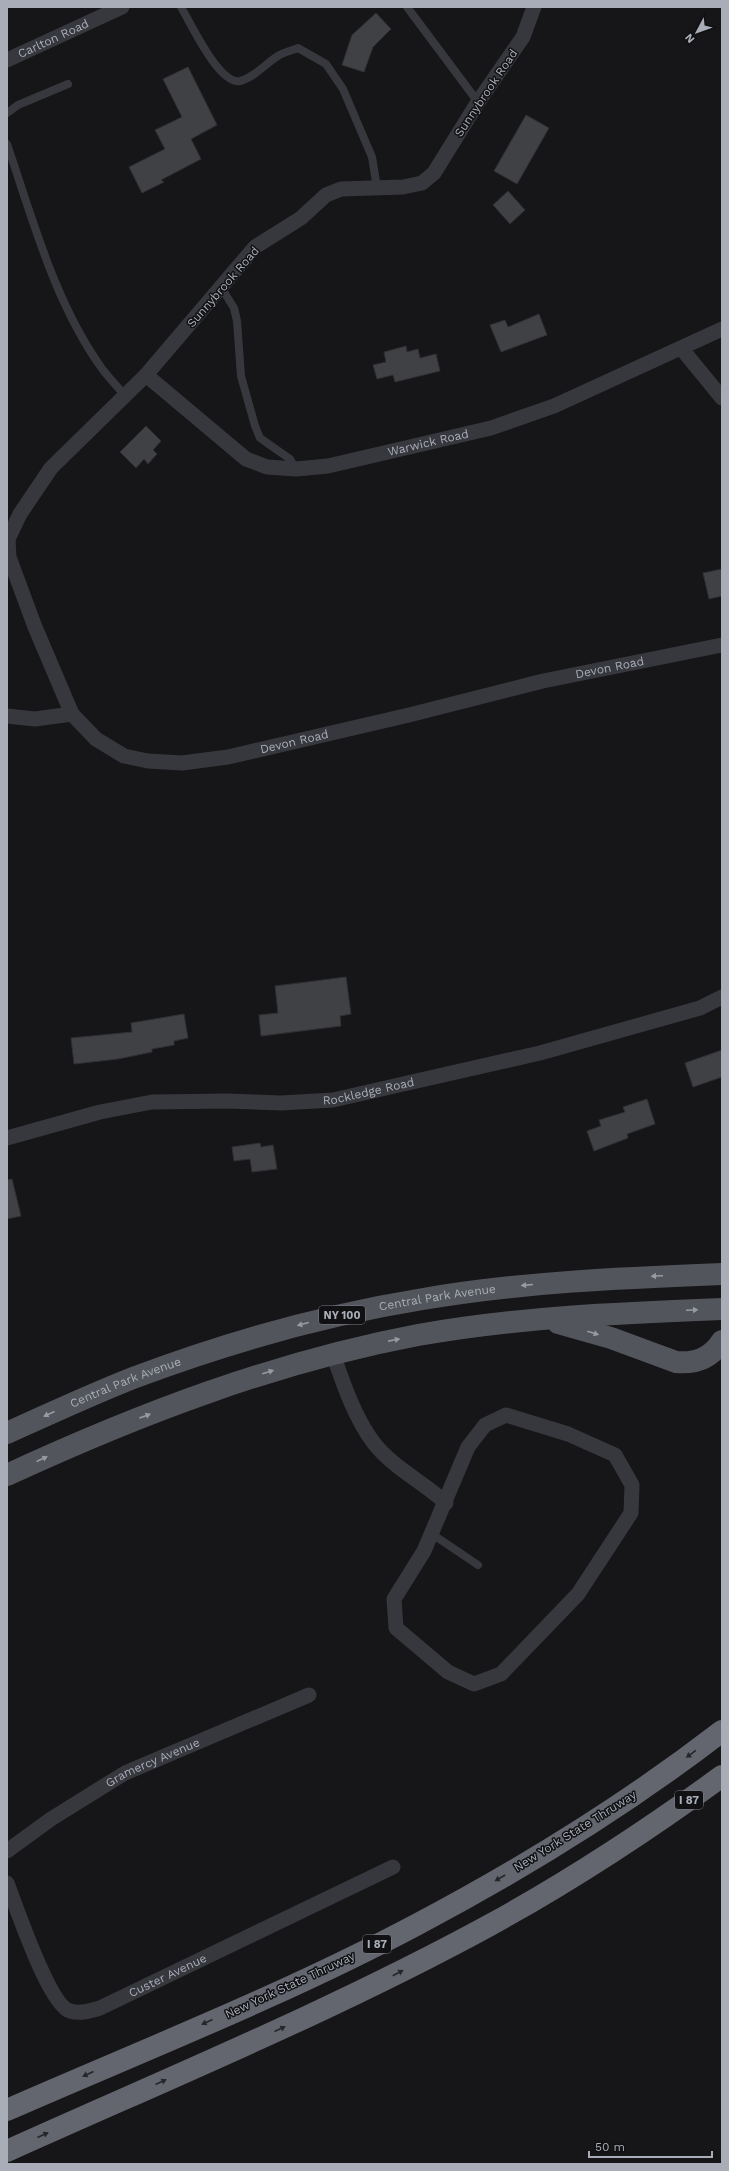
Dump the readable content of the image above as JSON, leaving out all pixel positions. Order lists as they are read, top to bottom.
{
  "streets": {
    "highway": ["I 87", "New York State Thruway"],
    "main road": ["Central Park Avenue", "NY 100"],
    "street": [
      "Carlton Road",
      "Sunnybrook Road",
      "Warwick Road",
      "Devon Road",
      "Rockledge Road",
      "Gramercy Avenue",
      "Custer Avenue"
    ]
  },
  "crossings": [
    ["Sunnybrook Road", "Warwick Road"],
    ["Sunnybrook Road", "Devon Road"]
  ],
  "scale_bar": "50 m",
  "north": "bottom left"
}
